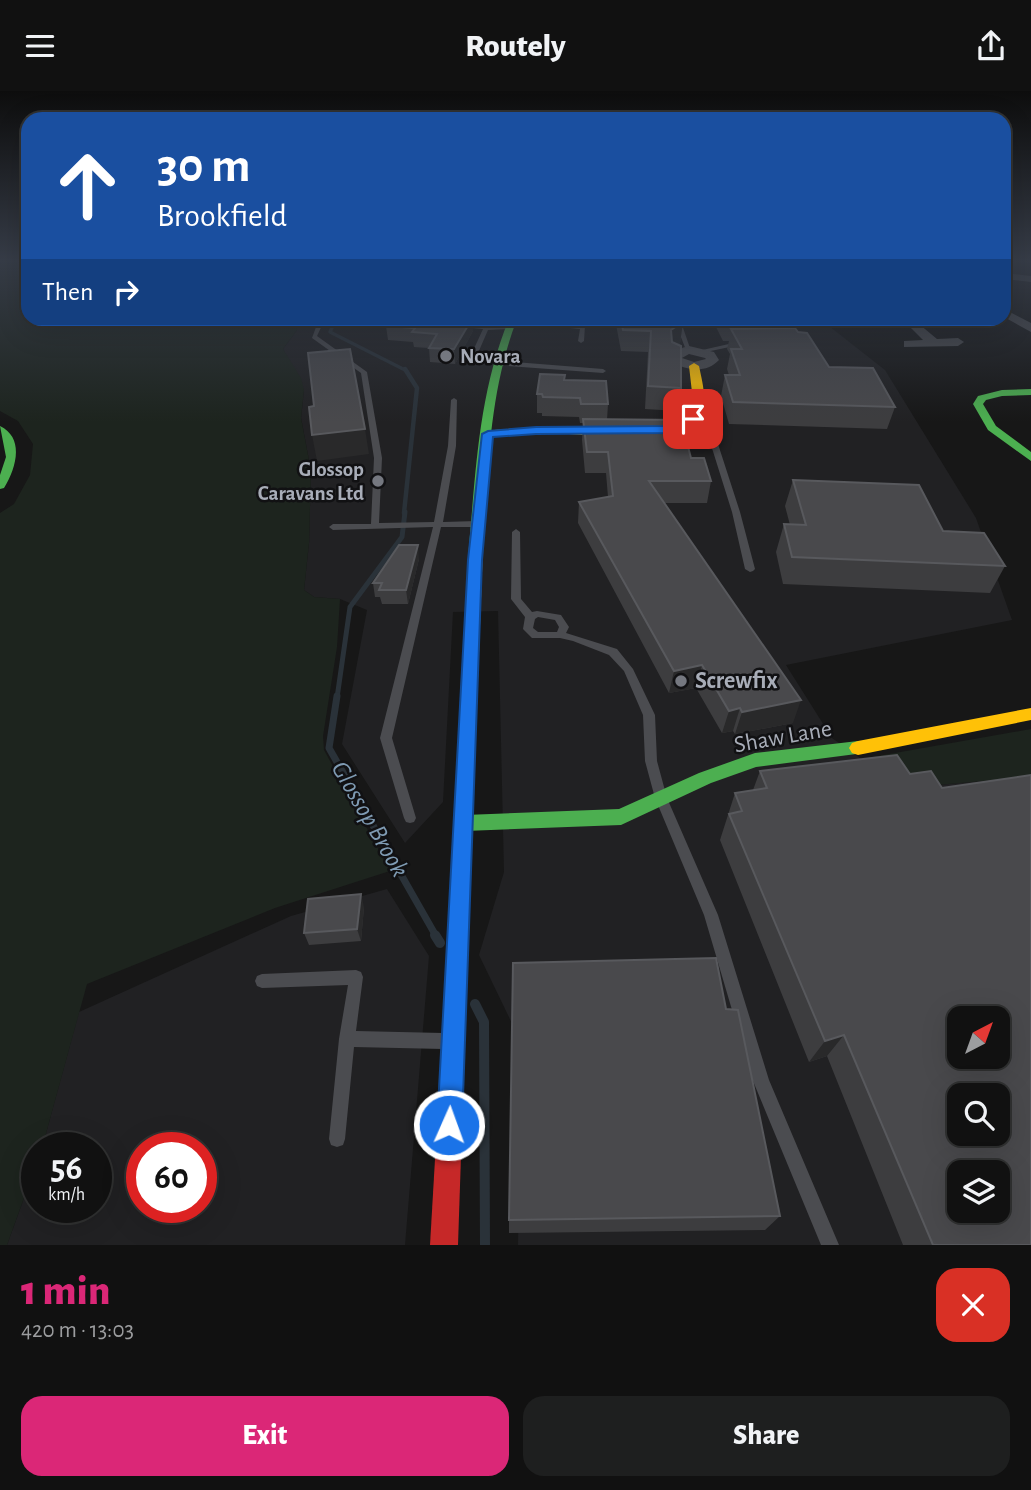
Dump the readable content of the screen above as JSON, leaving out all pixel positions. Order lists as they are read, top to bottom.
{
  "streets": {
    "street": ["Shaw Lane"]
  },
  "water": ["Glossop Brook"],
  "places": ["Novara", "Glossop Caravans Ltd", "Screwfix"],
  "north": "top right",
  "page": {
    "header": "Routely",
    "turn": ["30 m", "Brookfield"],
    "then": "Then",
    "speed": "56 km/h",
    "limit": "60",
    "heading": ["1 min", "420 m · 13:03"],
    "buttons": ["Exit", "Share"]
  }
}
